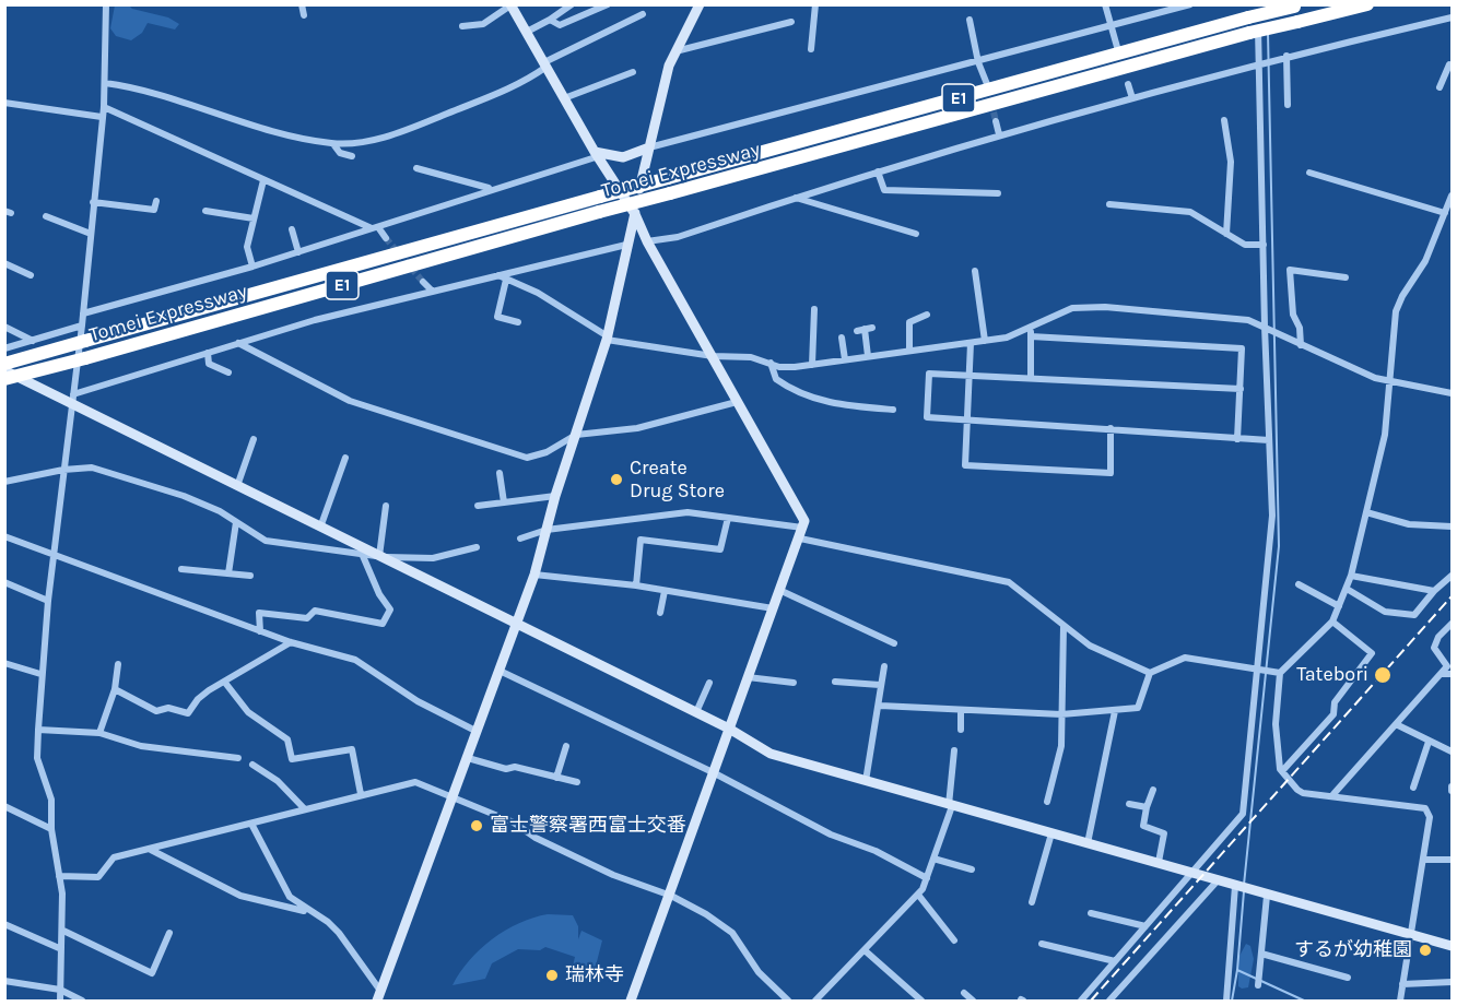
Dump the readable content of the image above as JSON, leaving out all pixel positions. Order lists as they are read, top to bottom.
{
  "streets": {
    "highway": ["E1", "Tomei Expressway"]
  },
  "places": [
    "Create Drug Store",
    "Tatebori",
    "富士警察署西富士交番",
    "するが幼稚園",
    "瑞林寺"
  ]
}
